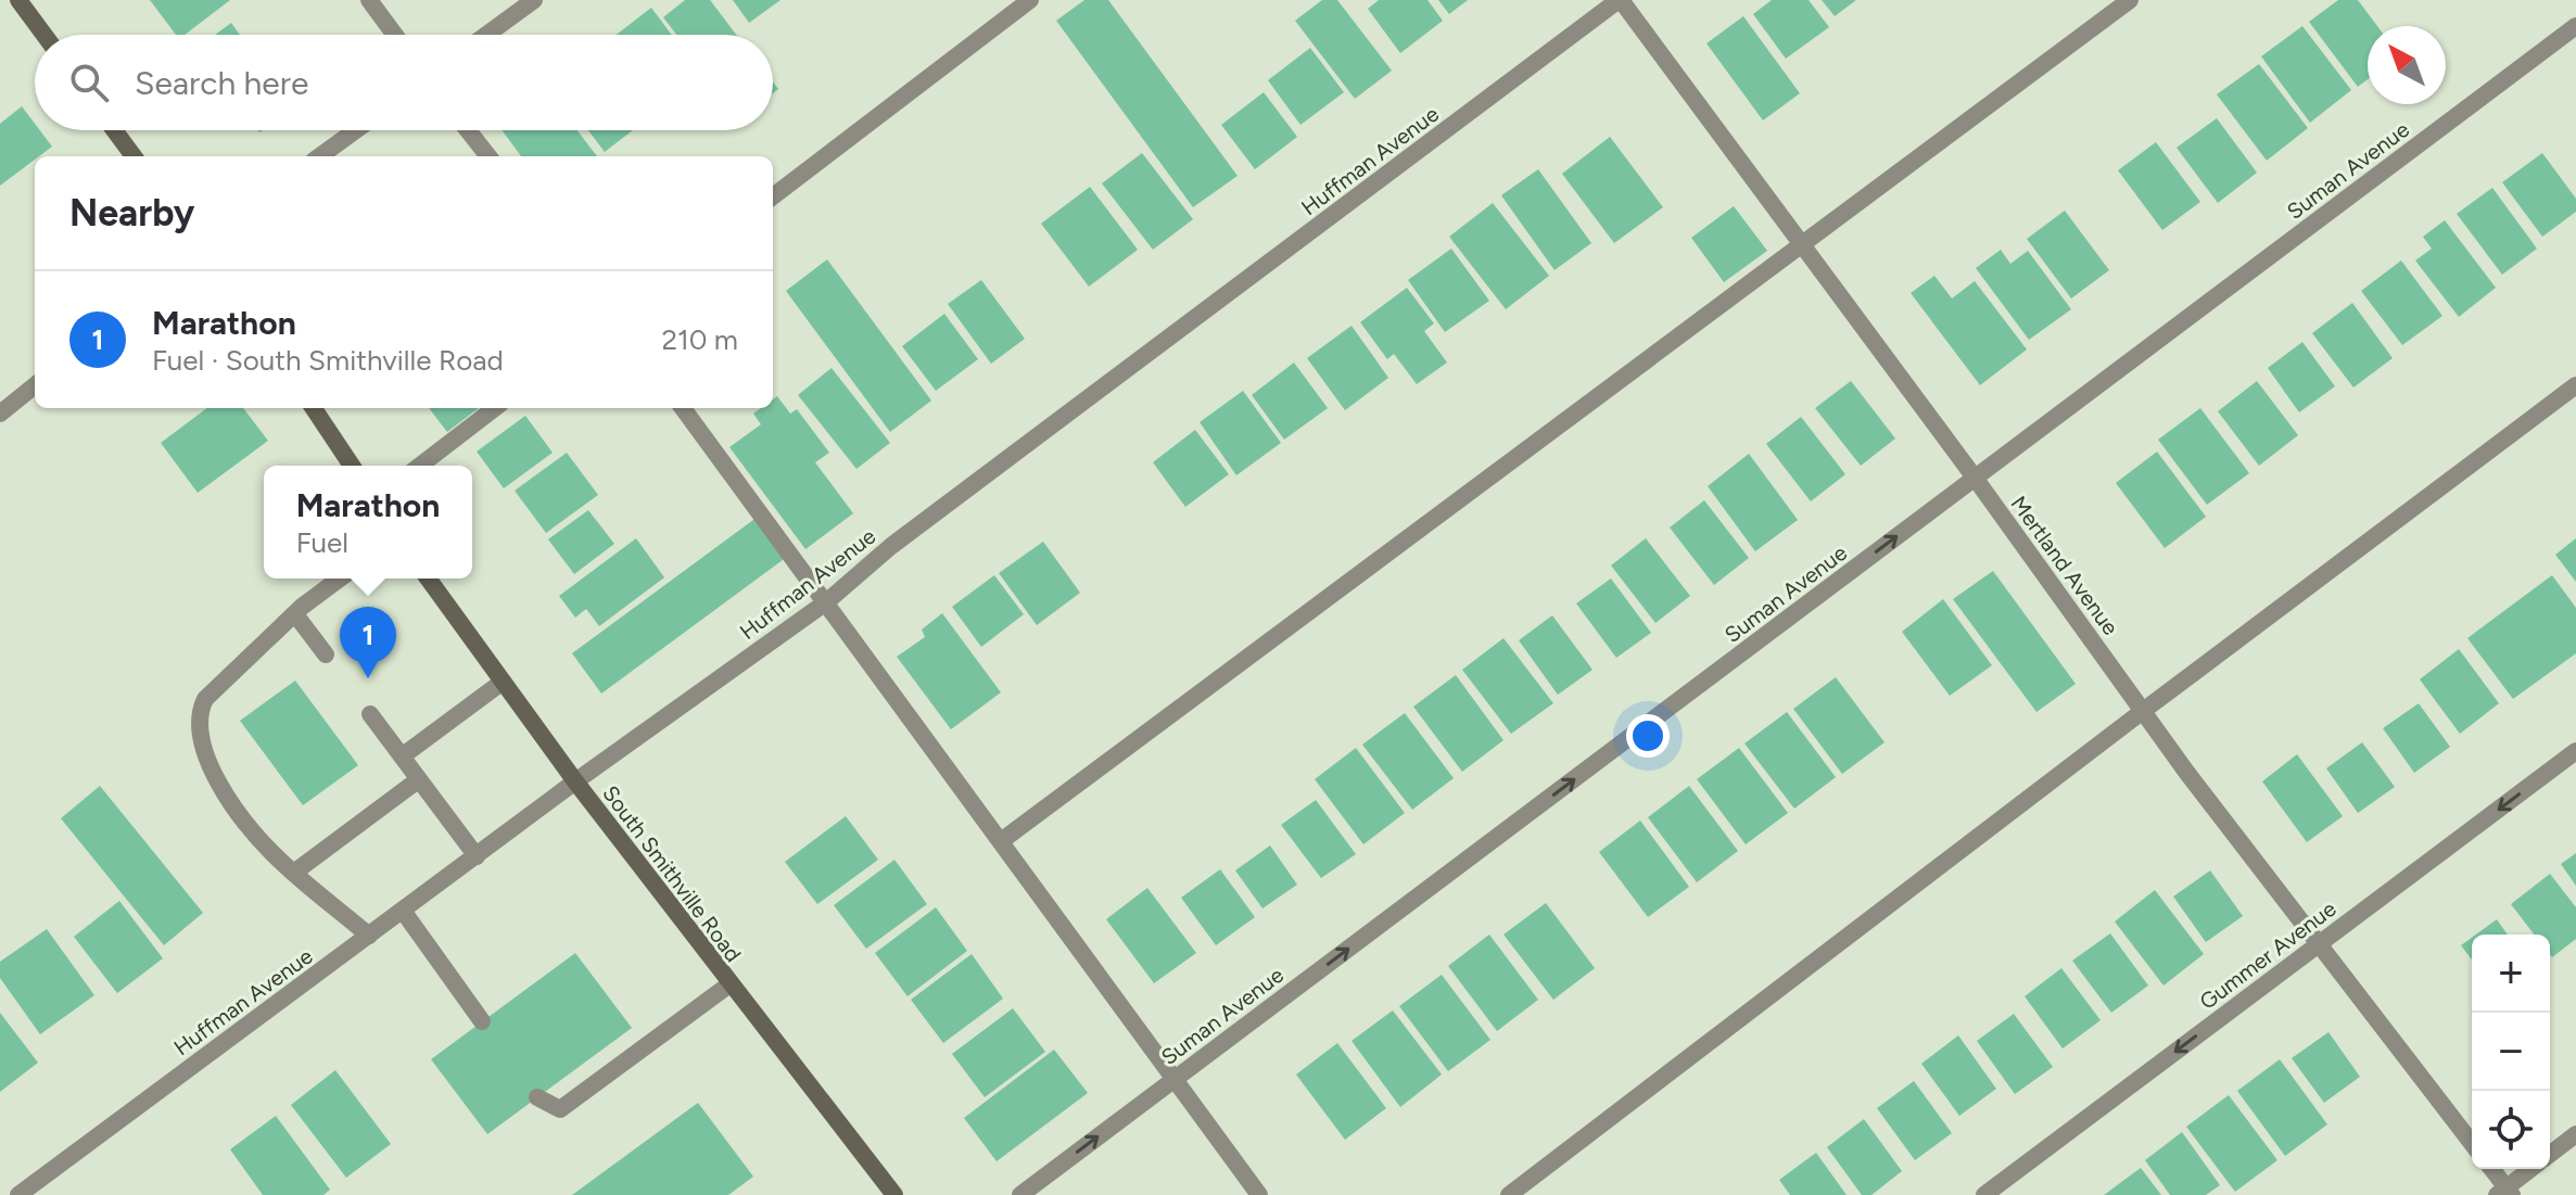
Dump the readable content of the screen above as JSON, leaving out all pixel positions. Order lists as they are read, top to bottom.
{
  "streets": {
    "main road": ["South Smithville Road"],
    "street": [
      "Huffman Avenue",
      "Suman Avenue",
      "Mertland Avenue",
      "Gummer Avenue"
    ]
  },
  "crossings": [
    ["Huffman Avenue", "Mertland Avenue"],
    ["Huffman Avenue", "South Smithville Road"],
    ["Suman Avenue", "Mertland Avenue"],
    ["Mertland Avenue", "Gummer Avenue"]
  ],
  "one_way": ["Suman Avenue", "Gummer Avenue"],
  "north": "top left",
  "page": {
    "search": "Search here",
    "heading": "Nearby",
    "list": [
      {
        "mark": "1",
        "name": "Marathon",
        "note": "Fuel · South Smithville Road",
        "value": "210 m"
      }
    ],
    "popup": ["Marathon", "Fuel"],
    "pins": "1",
    "map_buttons": ["+", "−"]
  }
}
